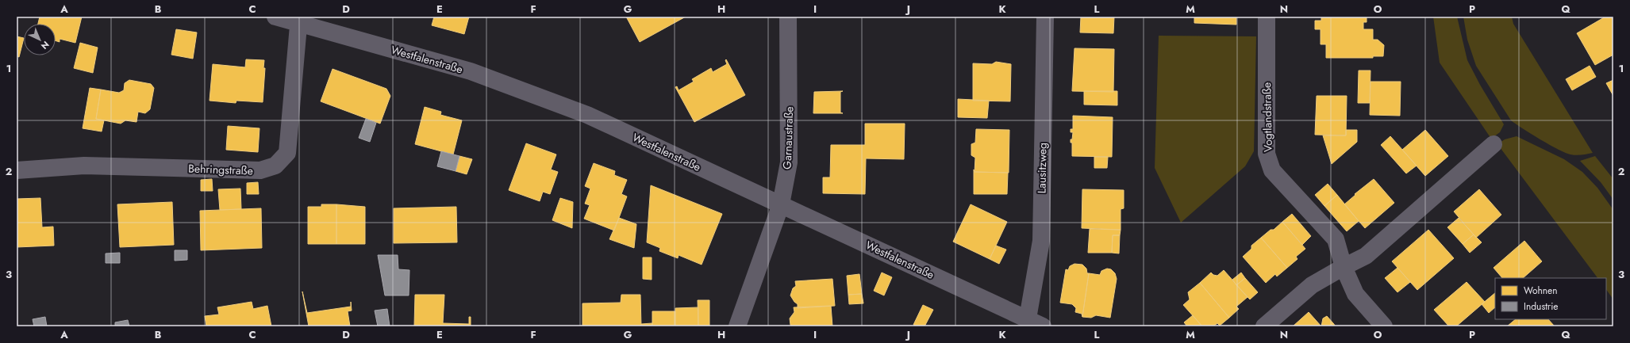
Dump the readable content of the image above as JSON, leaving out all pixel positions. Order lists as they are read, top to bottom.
{
  "streets": {
    "street": [
      "Westfalenstraße",
      "Vogtlandstraße",
      "Garnaustraße",
      "Lausitzweg",
      "Behringstraße"
    ]
  },
  "crossings": [
    ["Westfalenstraße", "Garnaustraße"],
    ["Westfalenstraße", "Lausitzweg"],
    ["Westfalenstraße", "Behringstraße"]
  ],
  "legend": ["Wohnen", "Industrie"],
  "north": "bottom right",
  "grid": {
    "columns": [
      "A",
      "B",
      "C",
      "D",
      "E",
      "F",
      "G",
      "H",
      "I",
      "J",
      "K",
      "L",
      "M",
      "N",
      "O",
      "P",
      "Q"
    ],
    "rows": ["1", "2", "3"]
  }
}
